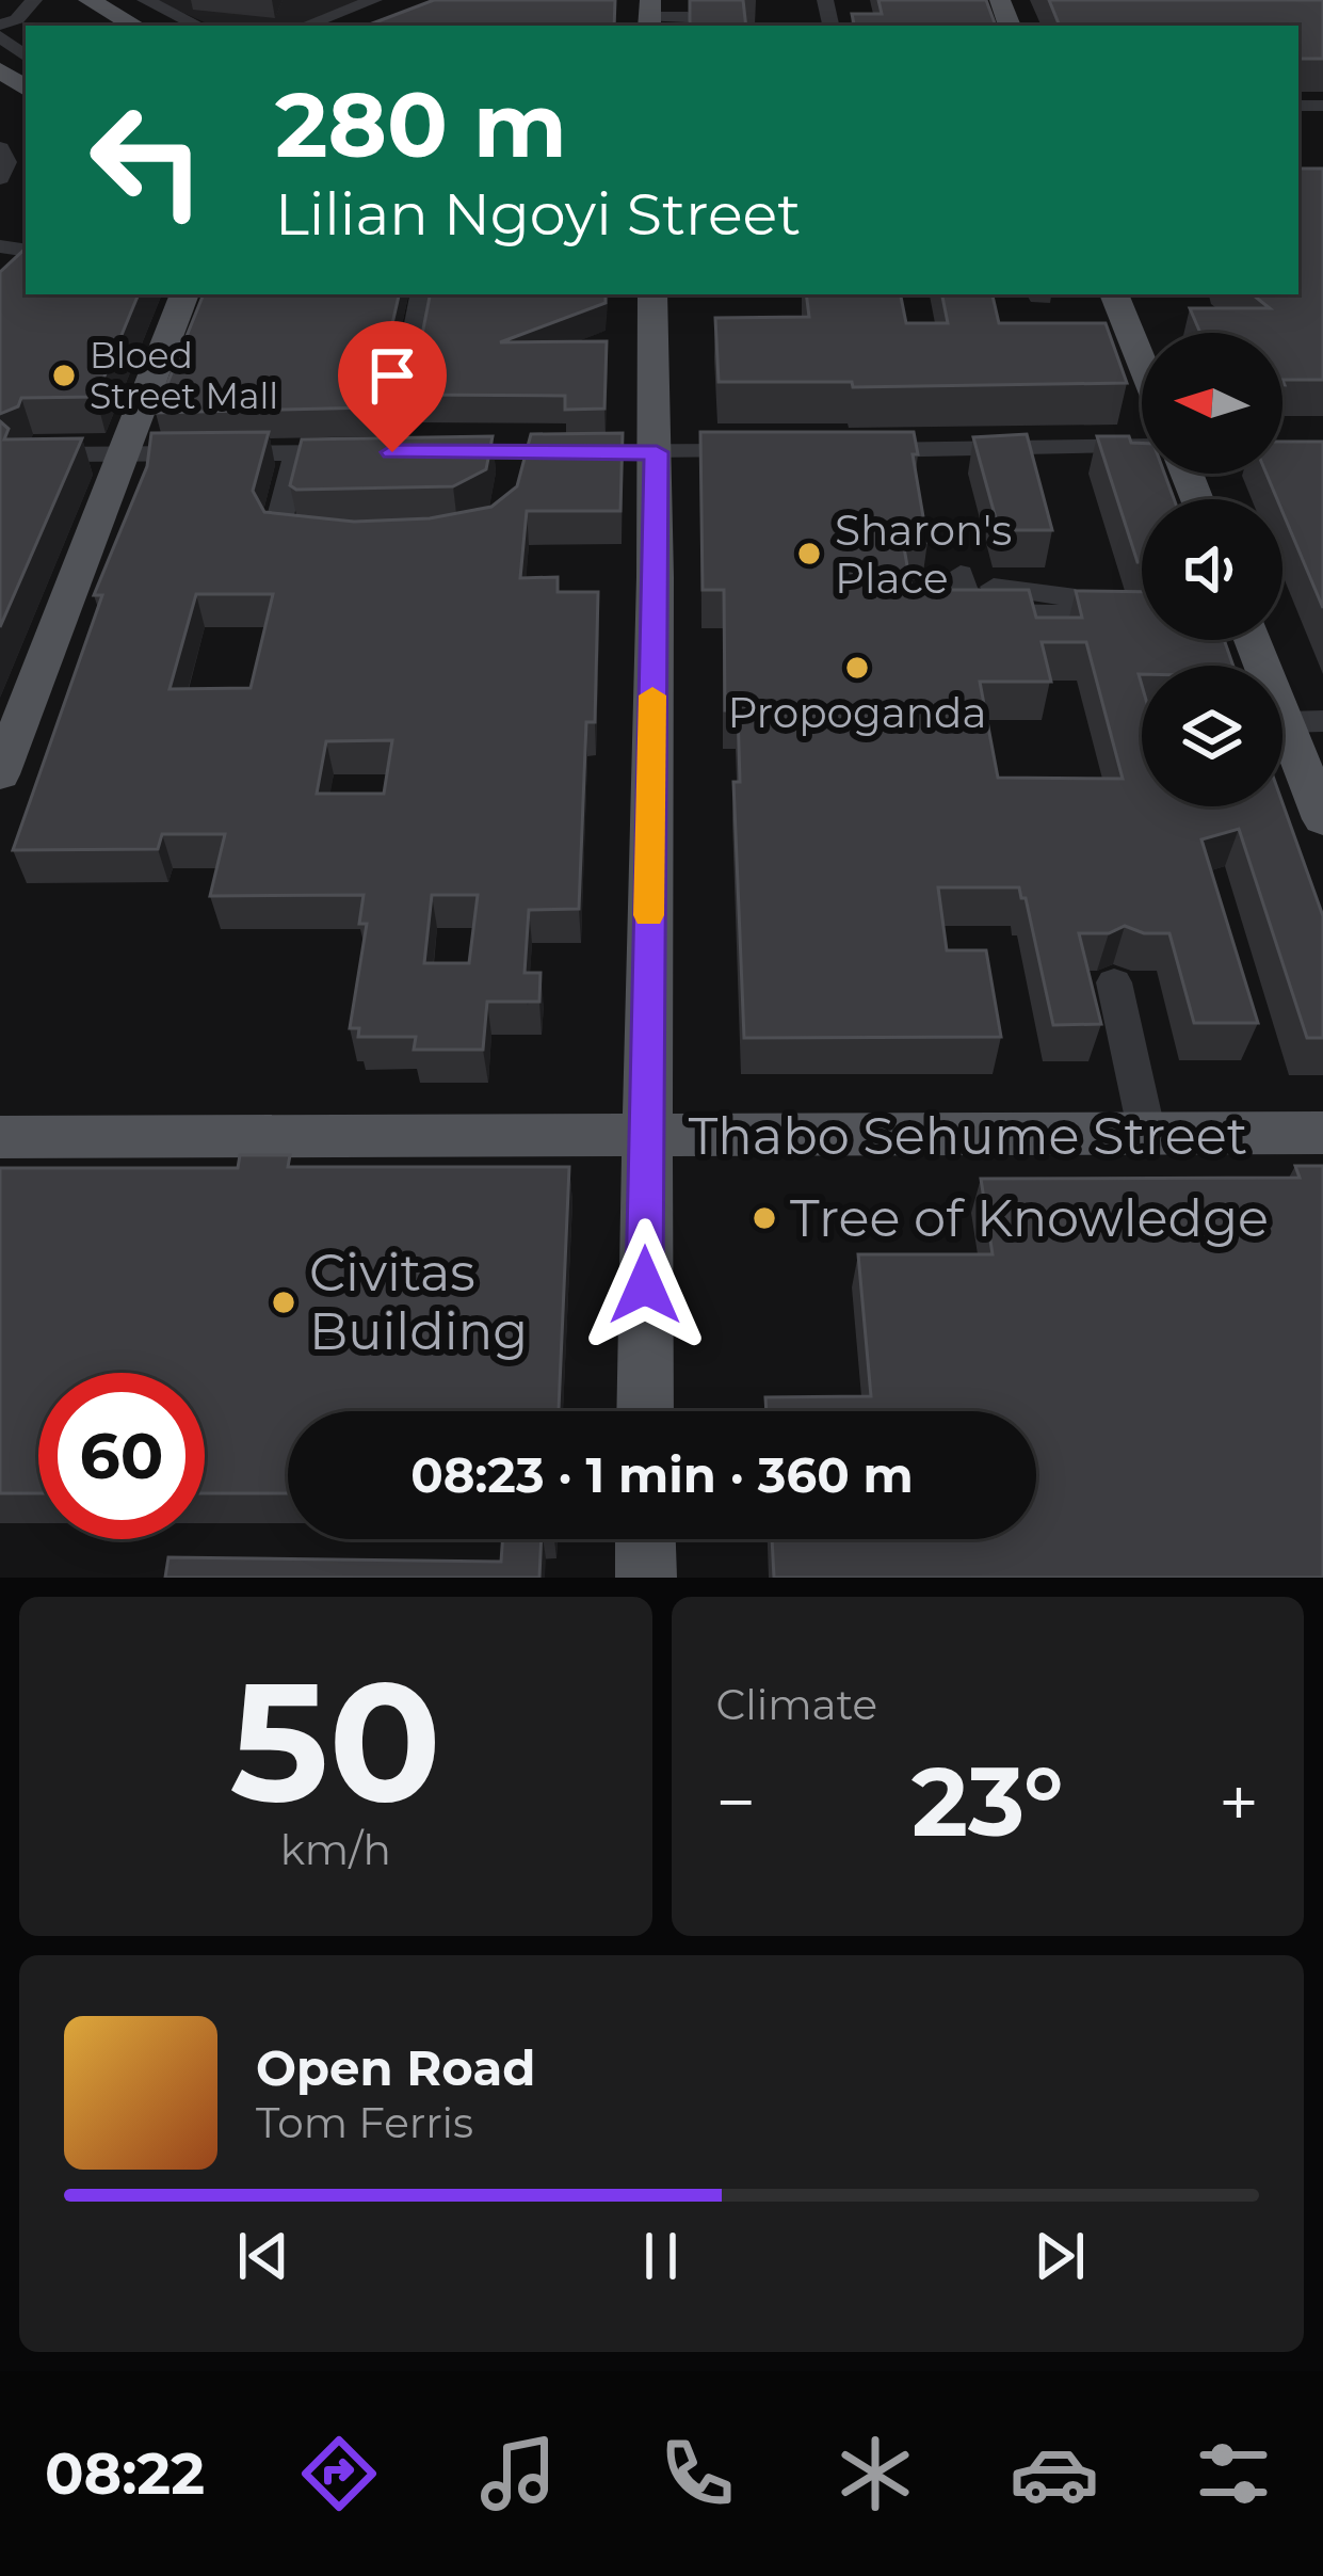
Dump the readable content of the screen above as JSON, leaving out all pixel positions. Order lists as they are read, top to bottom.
{
  "streets": {
    "main road": ["Thabo Sehume Street"]
  },
  "places": [
    "Bloed Street Mall",
    "Sharon's Place",
    "Propoganda",
    "Tree of Knowledge",
    "Civitas Building"
  ],
  "north": "left",
  "page": {
    "turn": ["280 m", "Lilian Ngoyi Street"],
    "limit": "60",
    "trip": "08:23 · 1 min · 360 m",
    "tile": [
      ["50", "km/h"],
      "Climate"
    ],
    "heat": ["−", "23°", "+"],
    "song": ["Open Road", "Tom Ferris"],
    "tabs": "08:22"
  }
}
